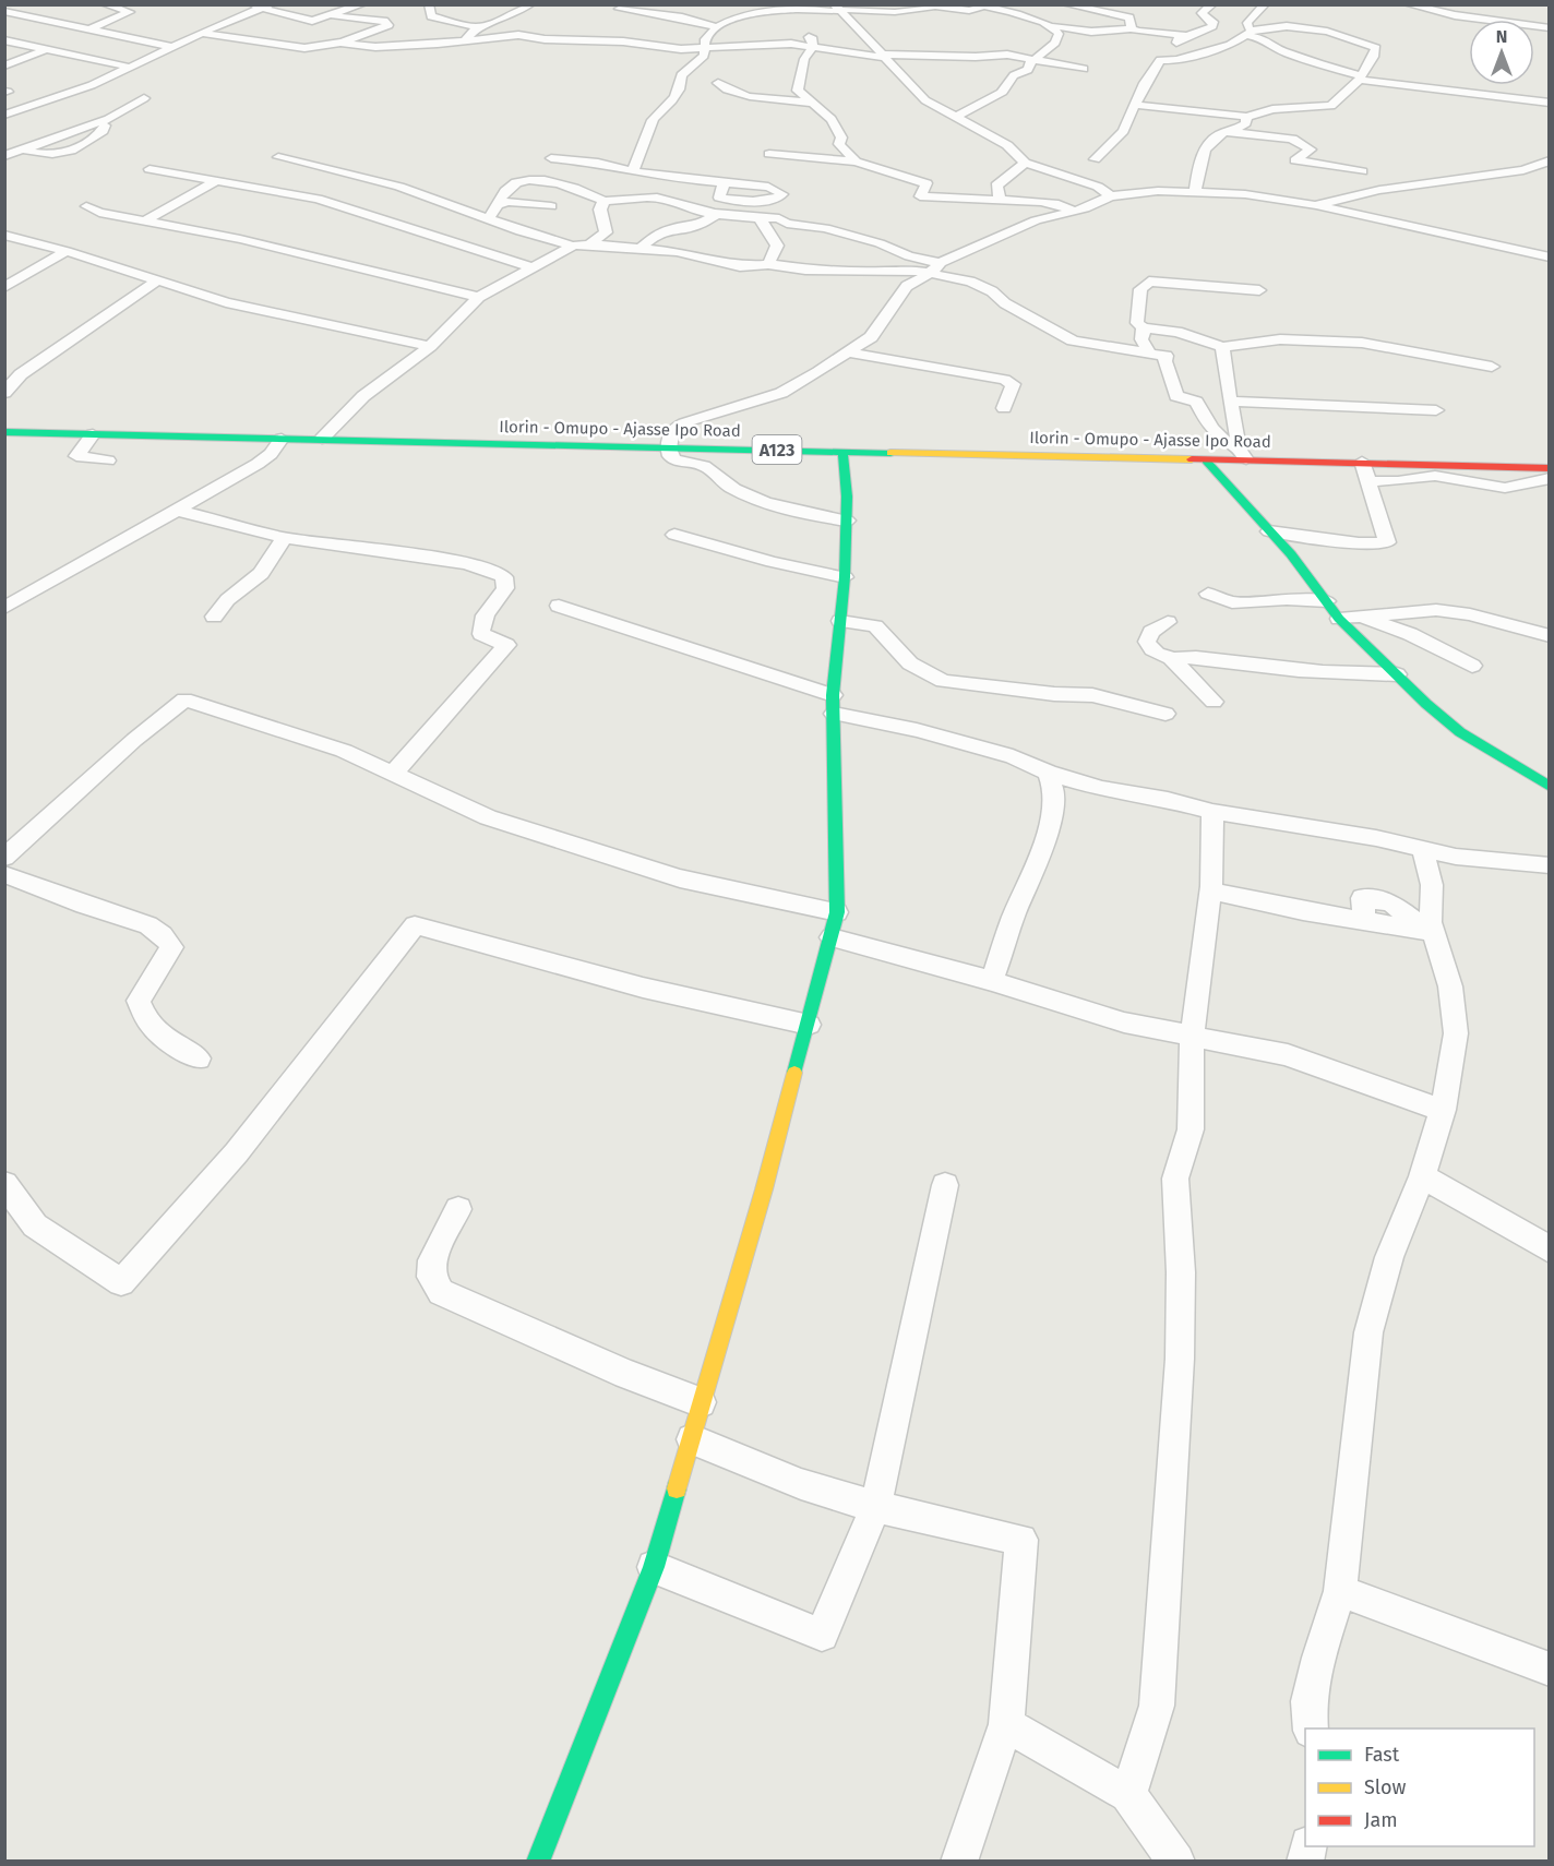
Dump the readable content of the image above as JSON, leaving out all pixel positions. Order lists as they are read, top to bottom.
{
  "streets": {
    "main road": ["Ilorin - Omupo - Ajasse Ipo Road", "A123"]
  },
  "legend": ["Fast", "Slow", "Jam"],
  "north": "top"
}
